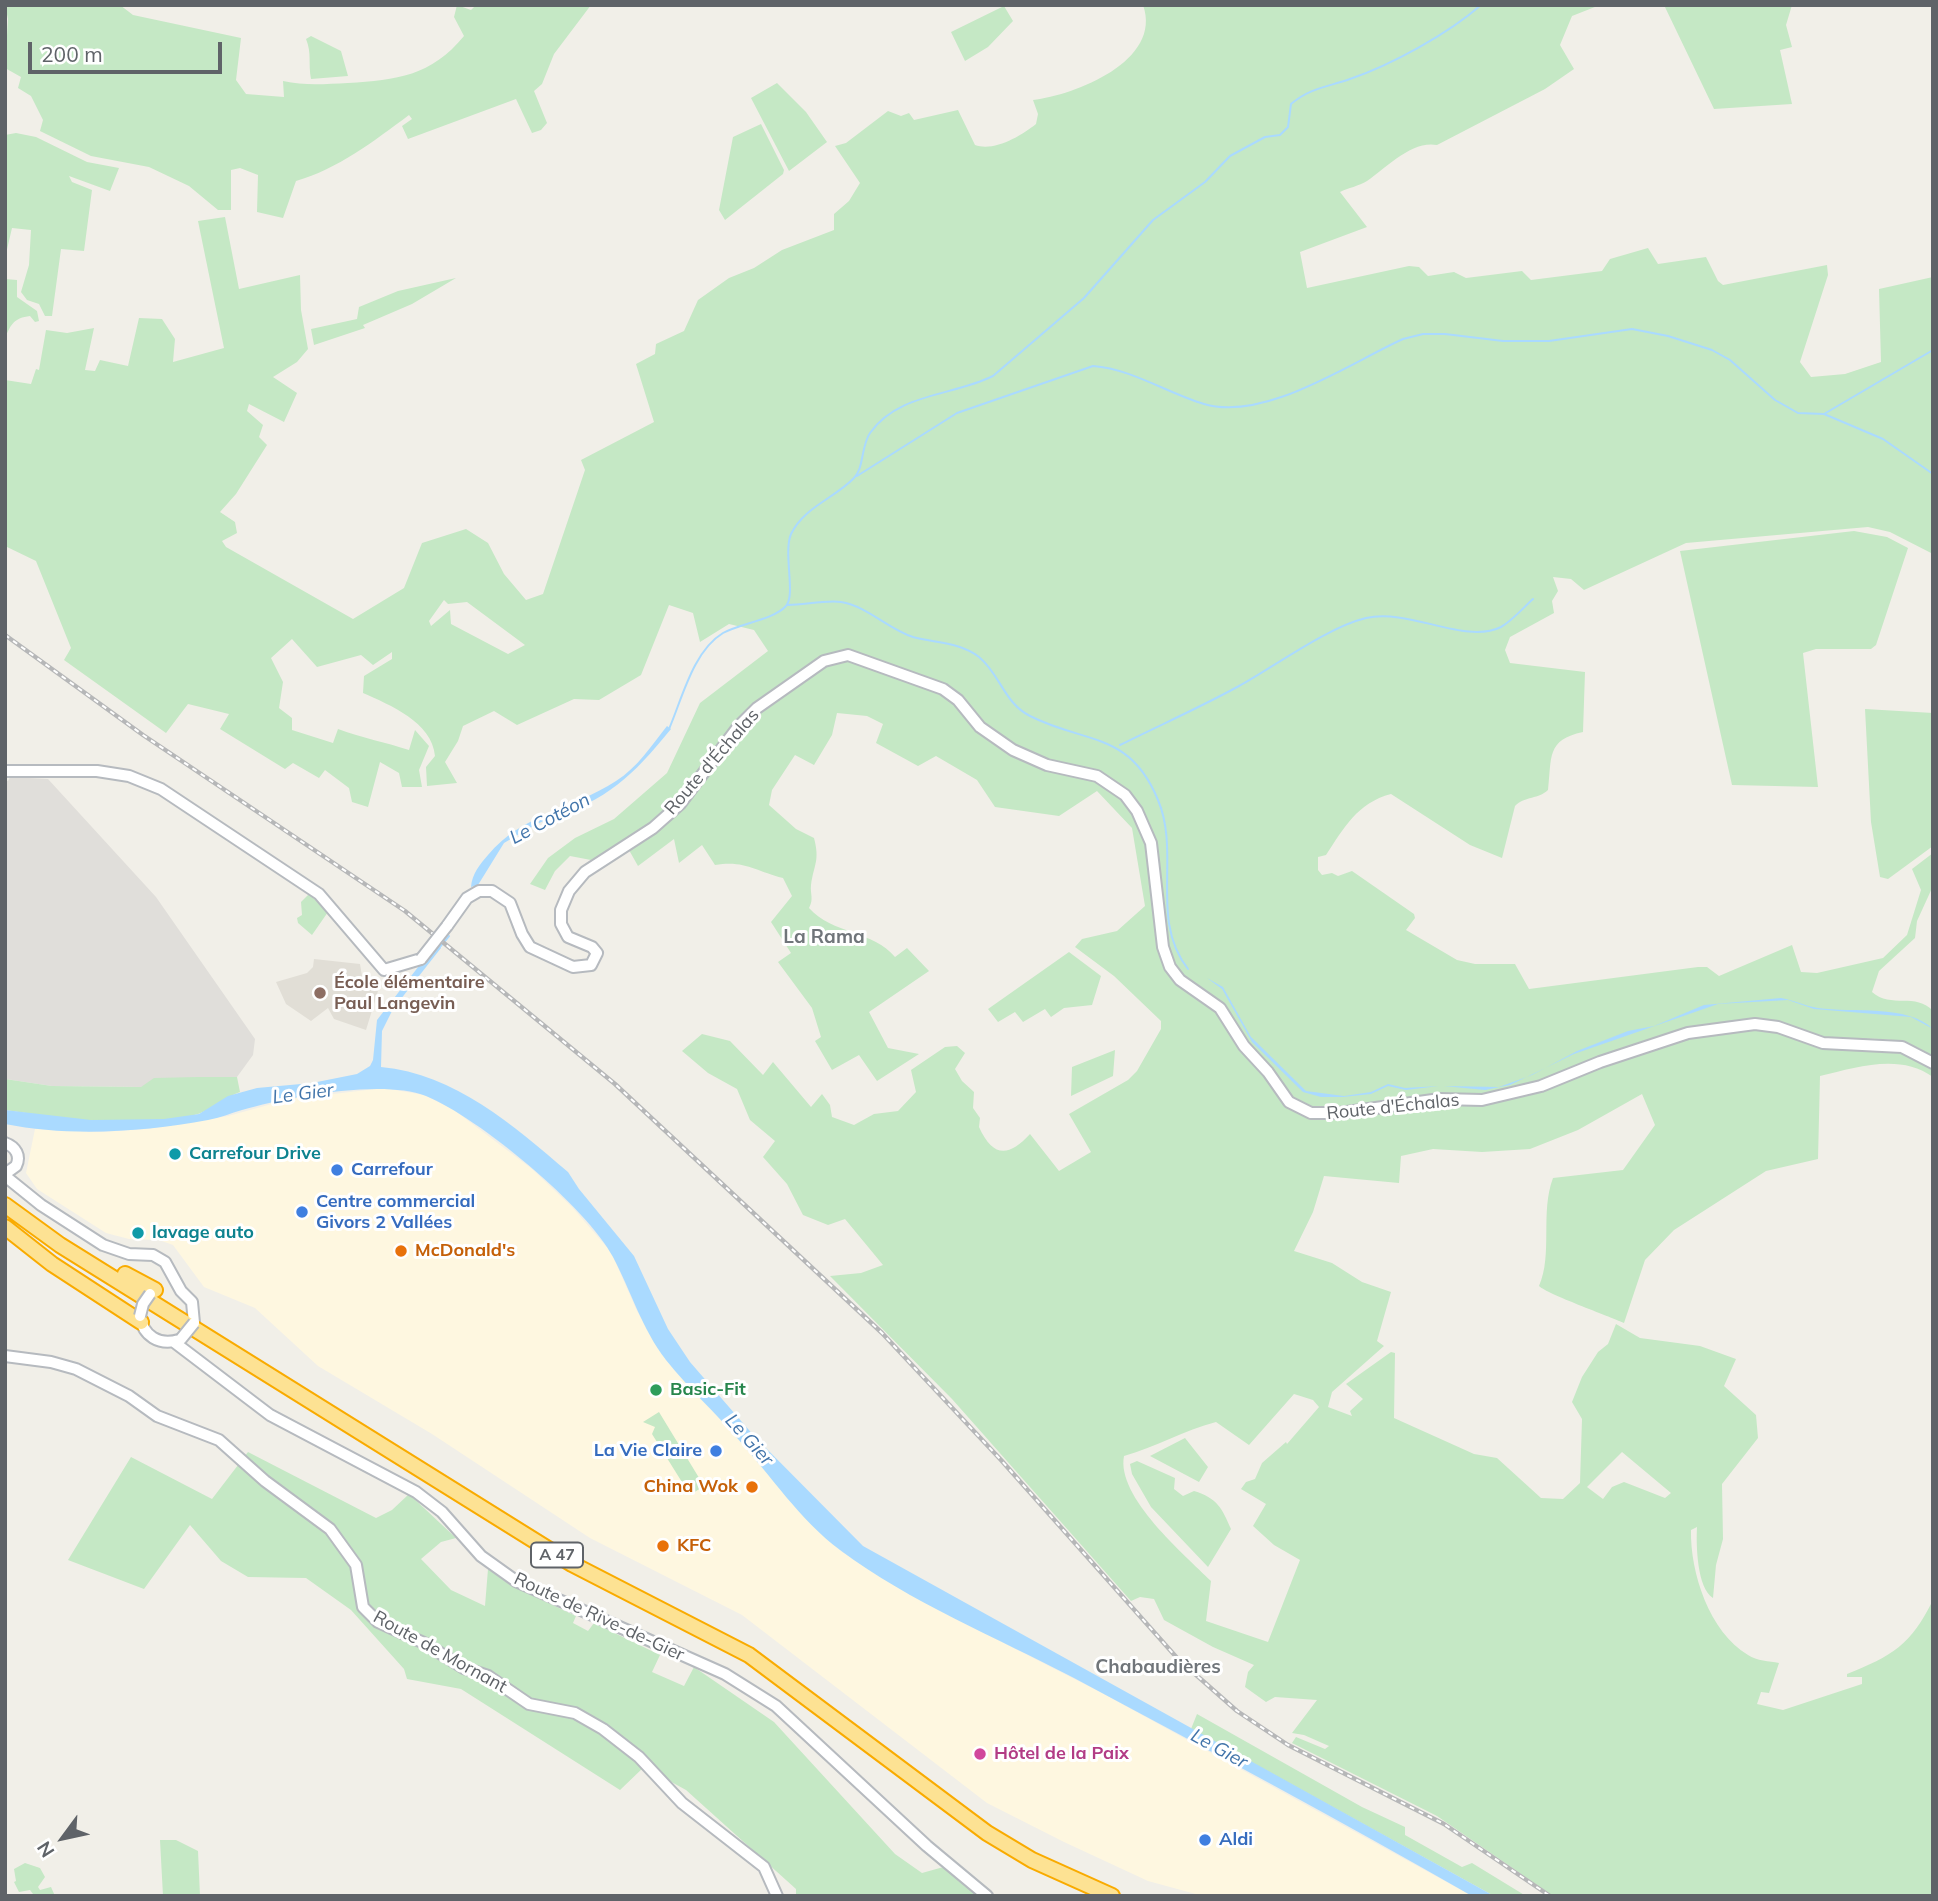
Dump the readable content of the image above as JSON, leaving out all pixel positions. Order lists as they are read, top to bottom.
{
  "streets": {
    "highway": ["A 47"],
    "street": ["Route d'Échalas", "Route de Rive-de-Gier", "Route de Mornant"]
  },
  "districts": ["La Rama", "Chabaudières"],
  "water": ["Le Cotéon", "Le Gier"],
  "places": [
    "École élémentaire Paul Langevin",
    "Carrefour Drive",
    "Carrefour",
    "Centre commercial Givors 2 Vallées",
    "lavage auto",
    "McDonald's",
    "Basic-Fit",
    "La Vie Claire",
    "China Wok",
    "KFC",
    "Hôtel de la Paix",
    "Aldi"
  ],
  "scale_bar": "200 m",
  "north": "bottom left"
}
